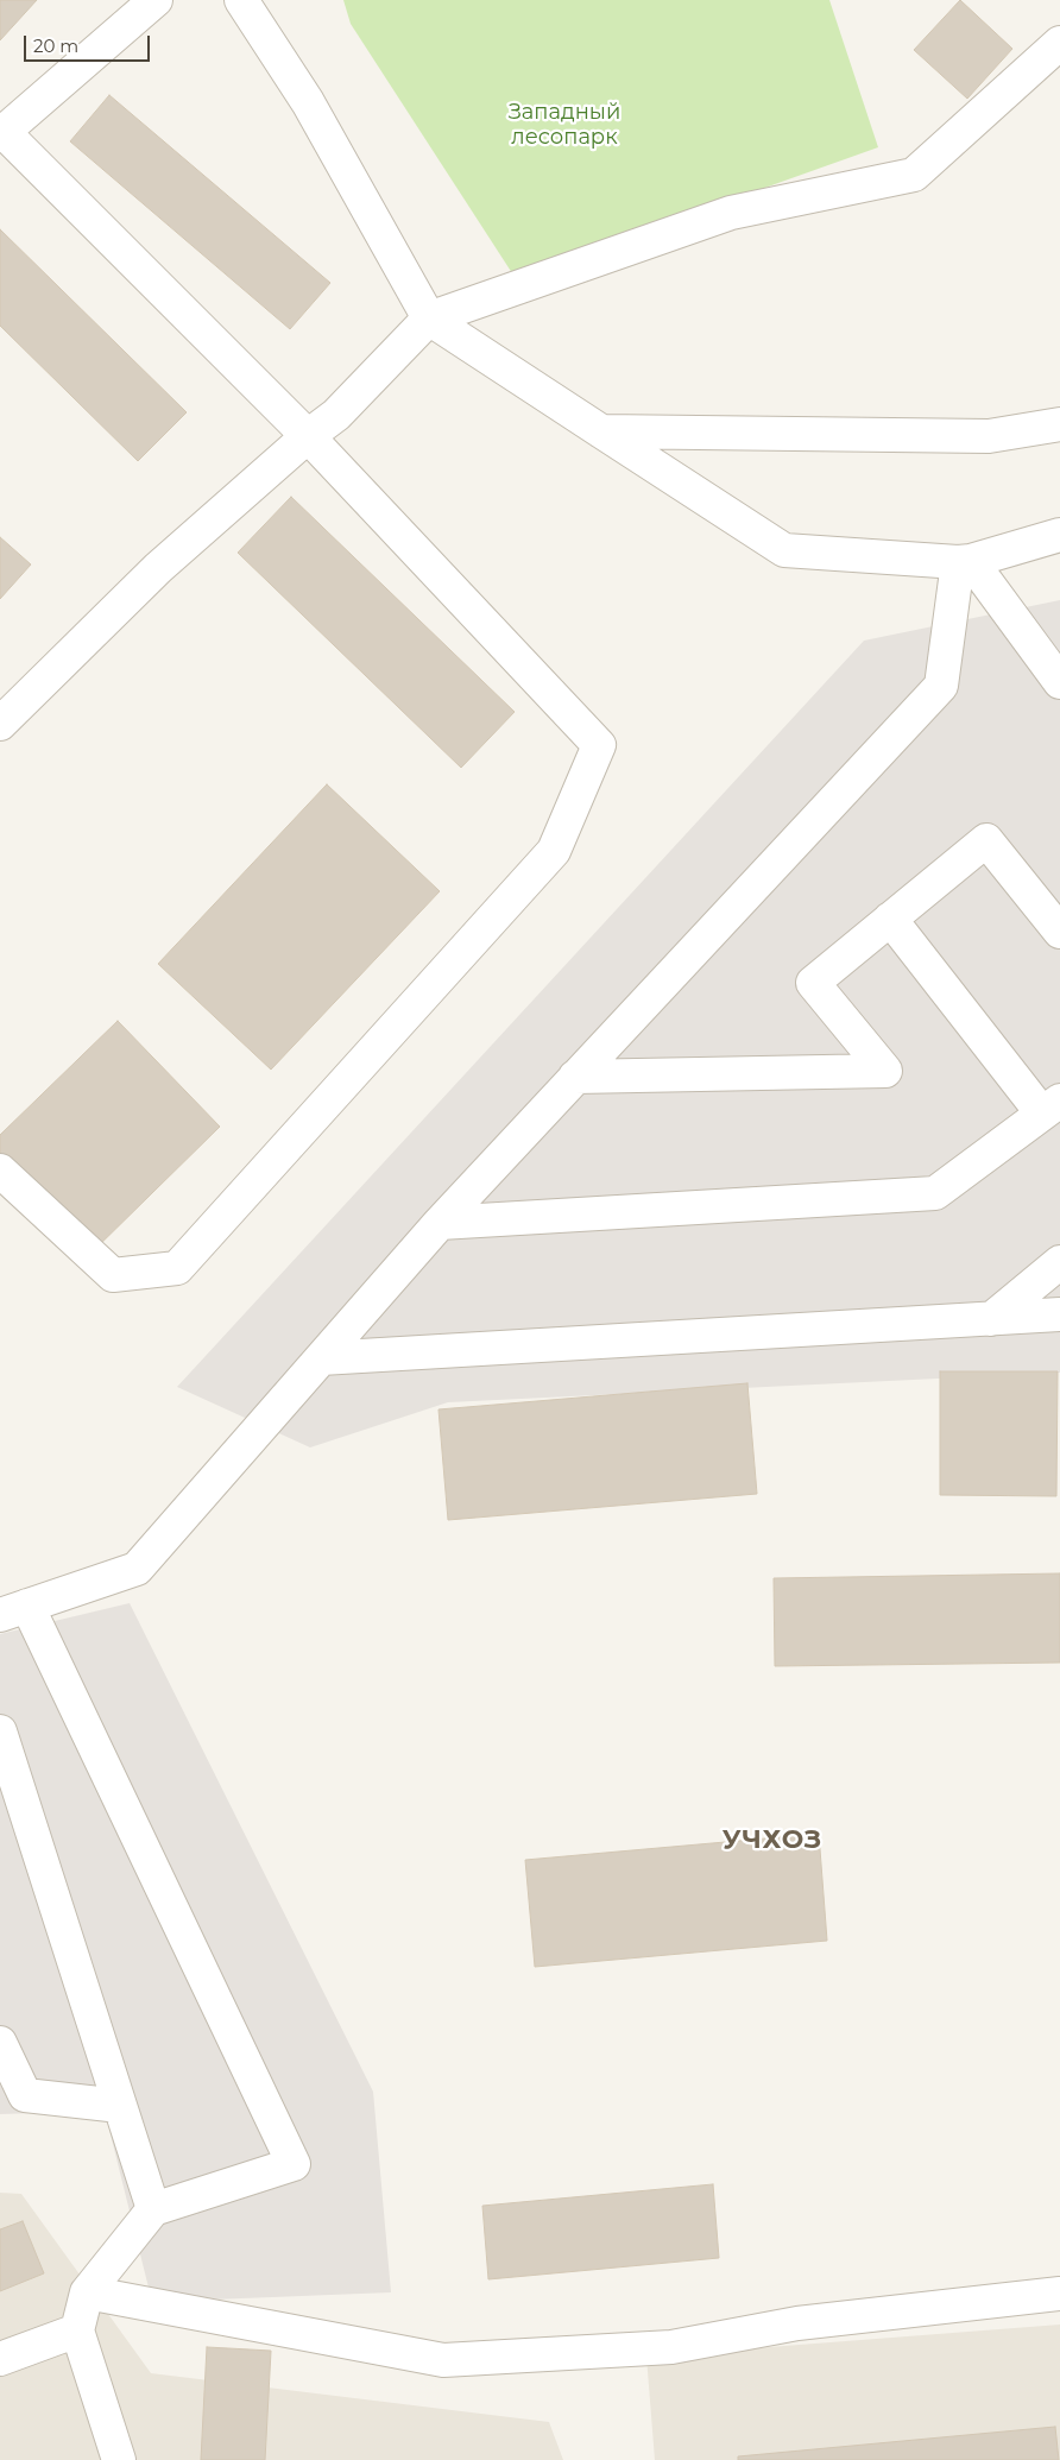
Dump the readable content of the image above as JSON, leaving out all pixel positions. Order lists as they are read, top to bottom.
{
  "districts": ["УЧХОЗ"],
  "parks": ["Западный лесопарк"],
  "scale_bar": "20 m"
}
